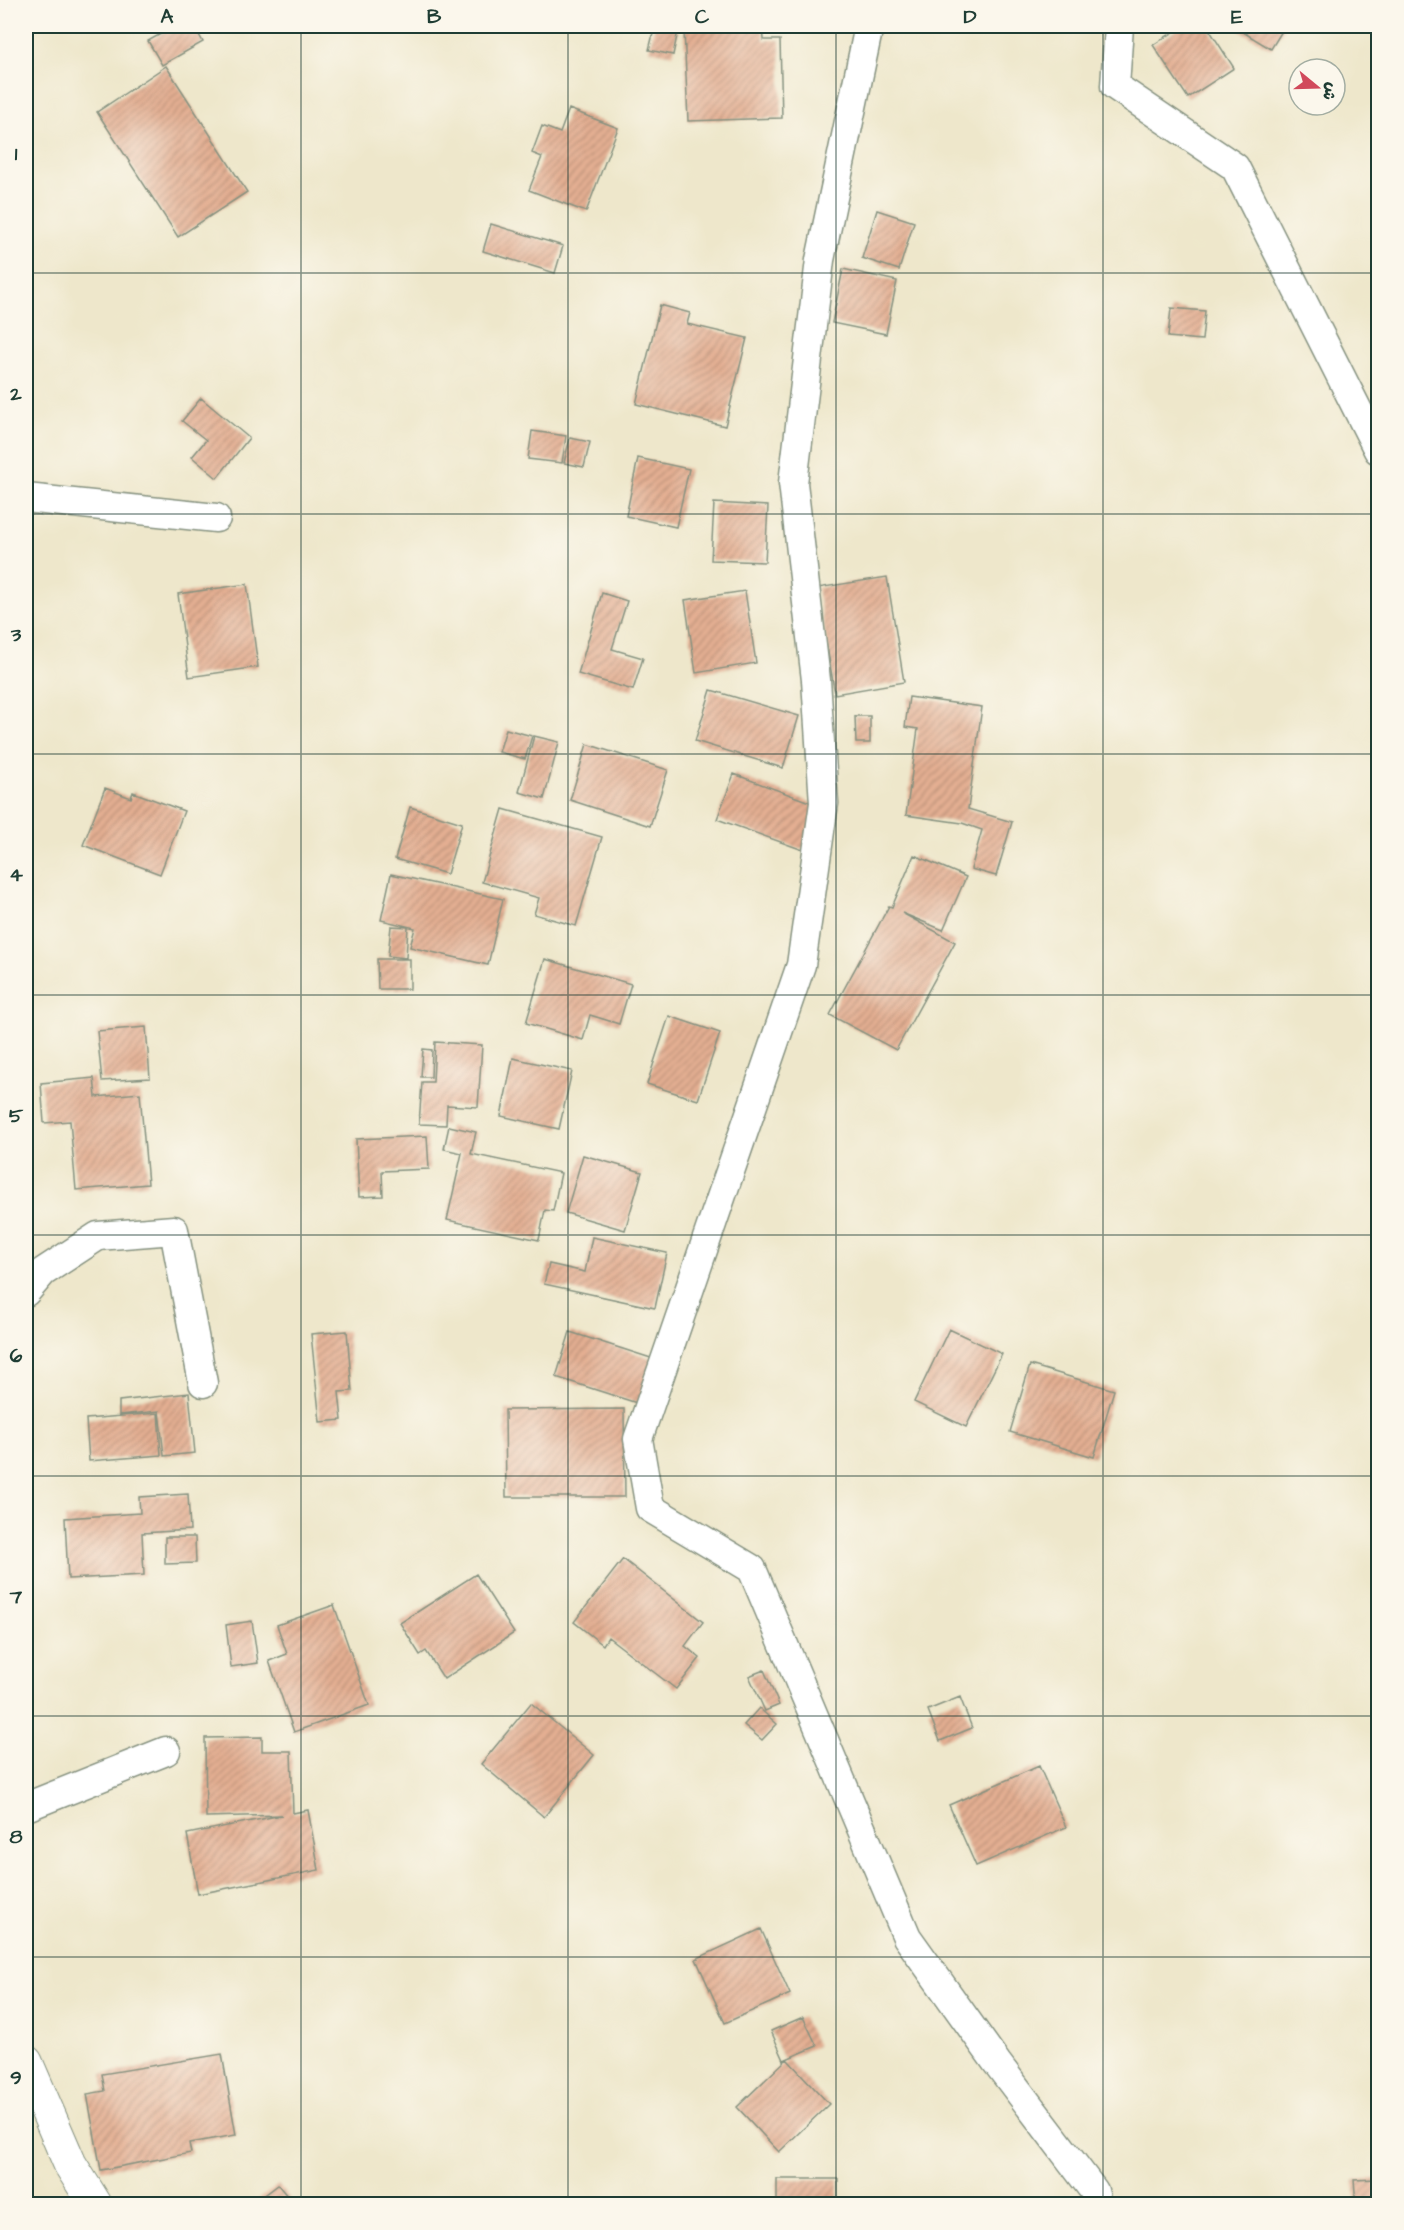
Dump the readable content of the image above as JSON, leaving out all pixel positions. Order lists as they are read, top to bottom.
{
  "north": "right",
  "grid": {
    "columns": [
      "A",
      "B",
      "C",
      "D",
      "E"
    ],
    "rows": [
      "1",
      "2",
      "3",
      "4",
      "5",
      "6",
      "7",
      "8",
      "9"
    ]
  }
}
